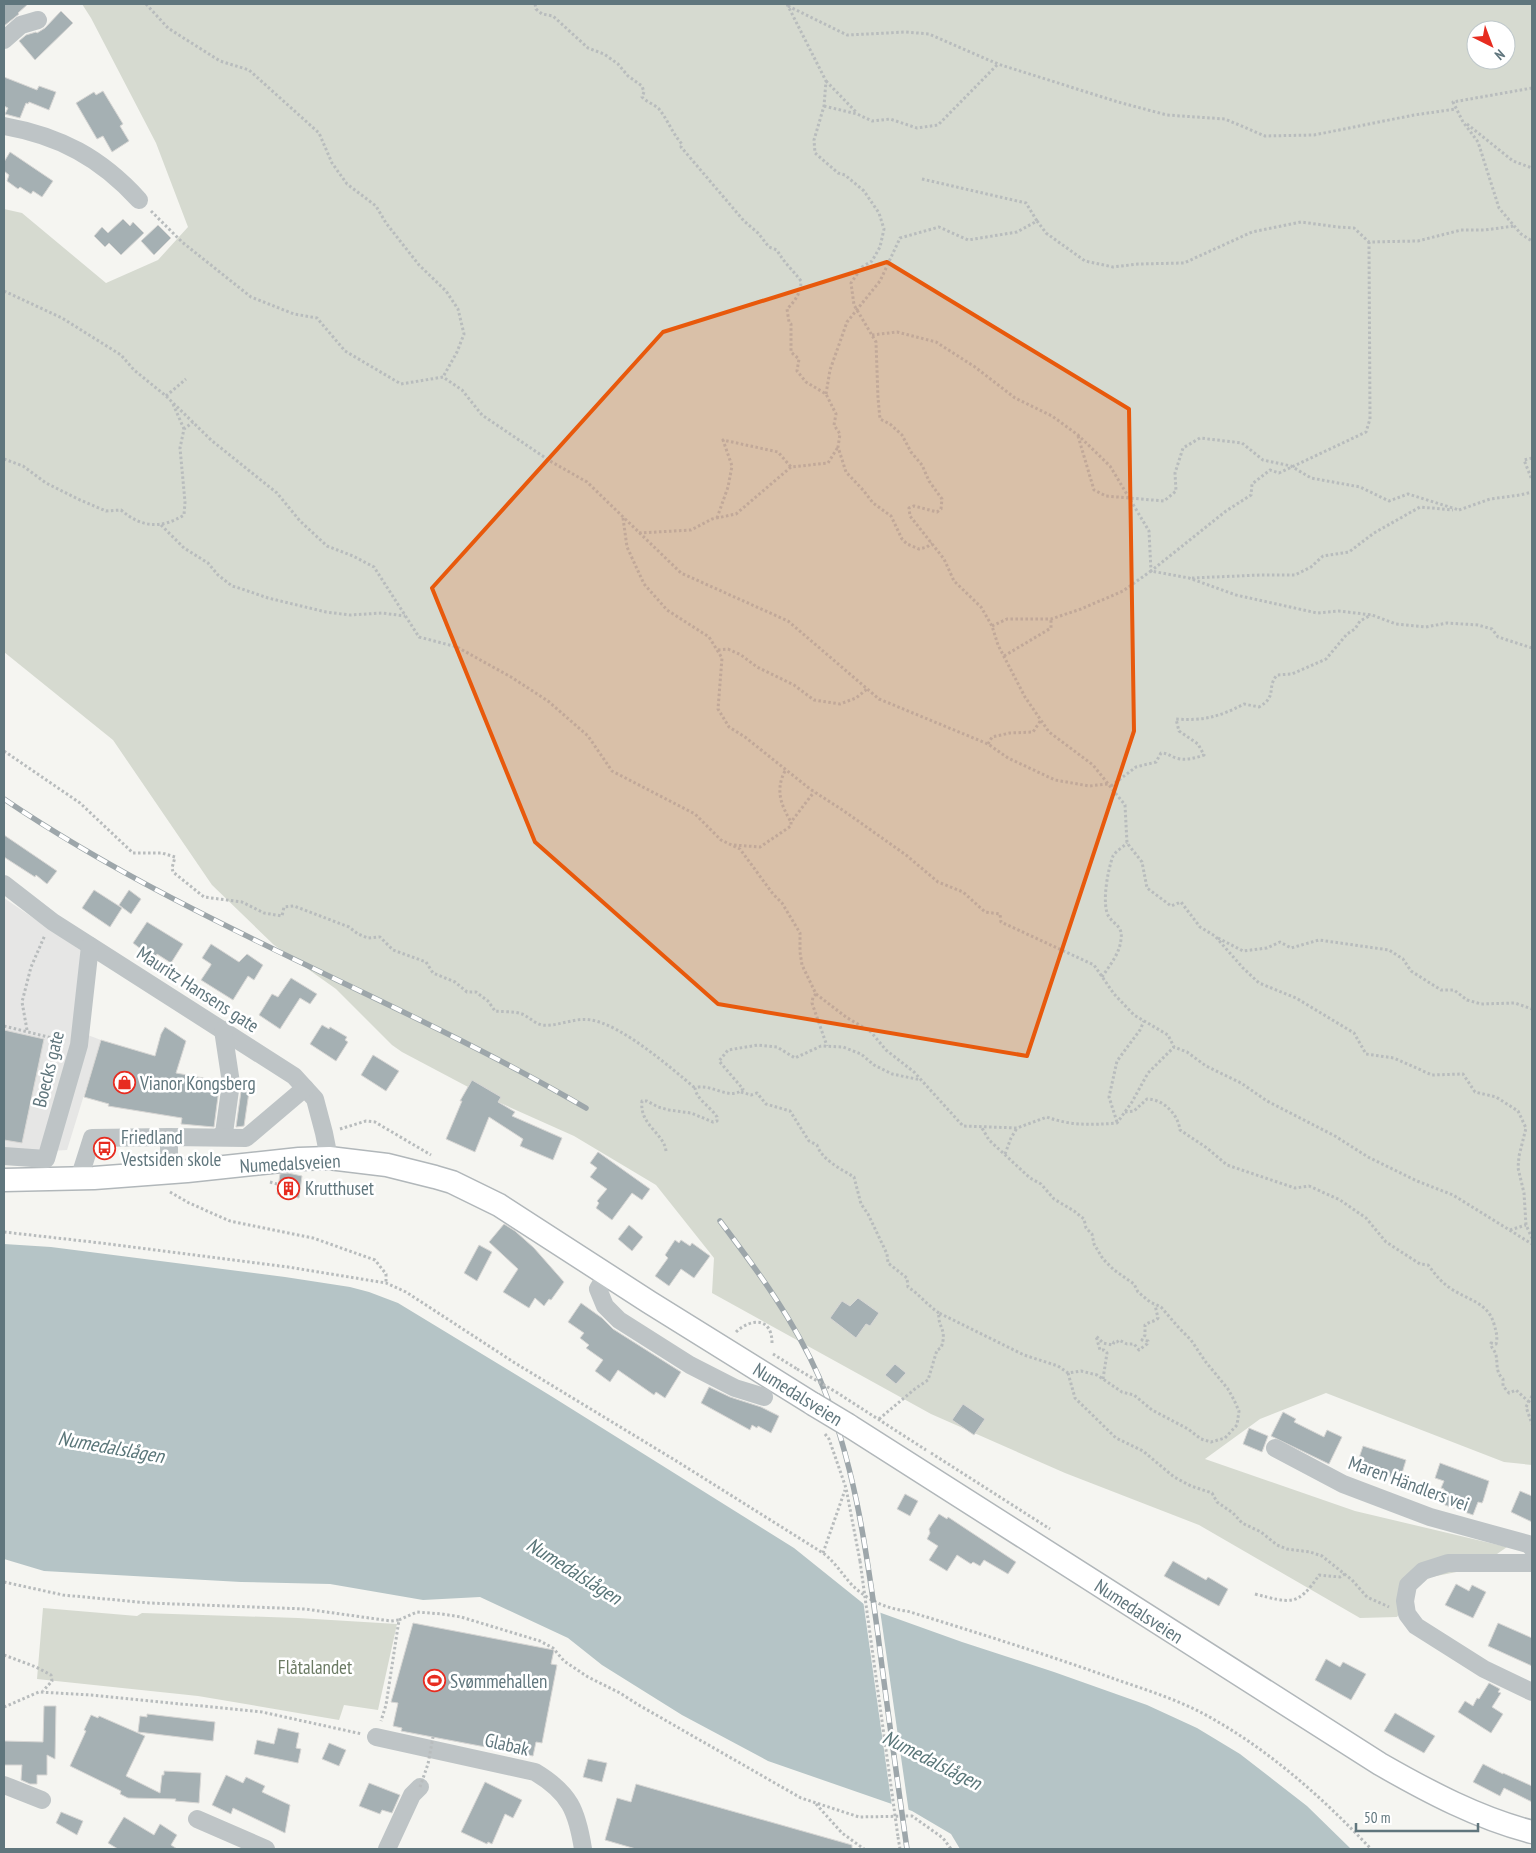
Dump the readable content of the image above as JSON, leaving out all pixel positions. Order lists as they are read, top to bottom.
{
  "streets": {
    "main road": ["Numedalsveien"],
    "street": [
      "Mauritz Hansens gate",
      "Boecks gate",
      "Maren Händlers vei",
      "Glabak"
    ]
  },
  "crossings": [
    ["Mauritz Hansens gate", "Boecks gate"],
    ["Mauritz Hansens gate", "Numedalsveien"]
  ],
  "water": ["Numedalslågen"],
  "parks": ["Flåtalandet"],
  "places": {
    "shop": ["Vianor Kongsberg"],
    "bus stop": ["Friedland Vestsiden skole"],
    "building": ["Krutthuset"],
    "sports": ["Svømmehallen"]
  },
  "scale_bar": "50 m",
  "north": "bottom right"
}
